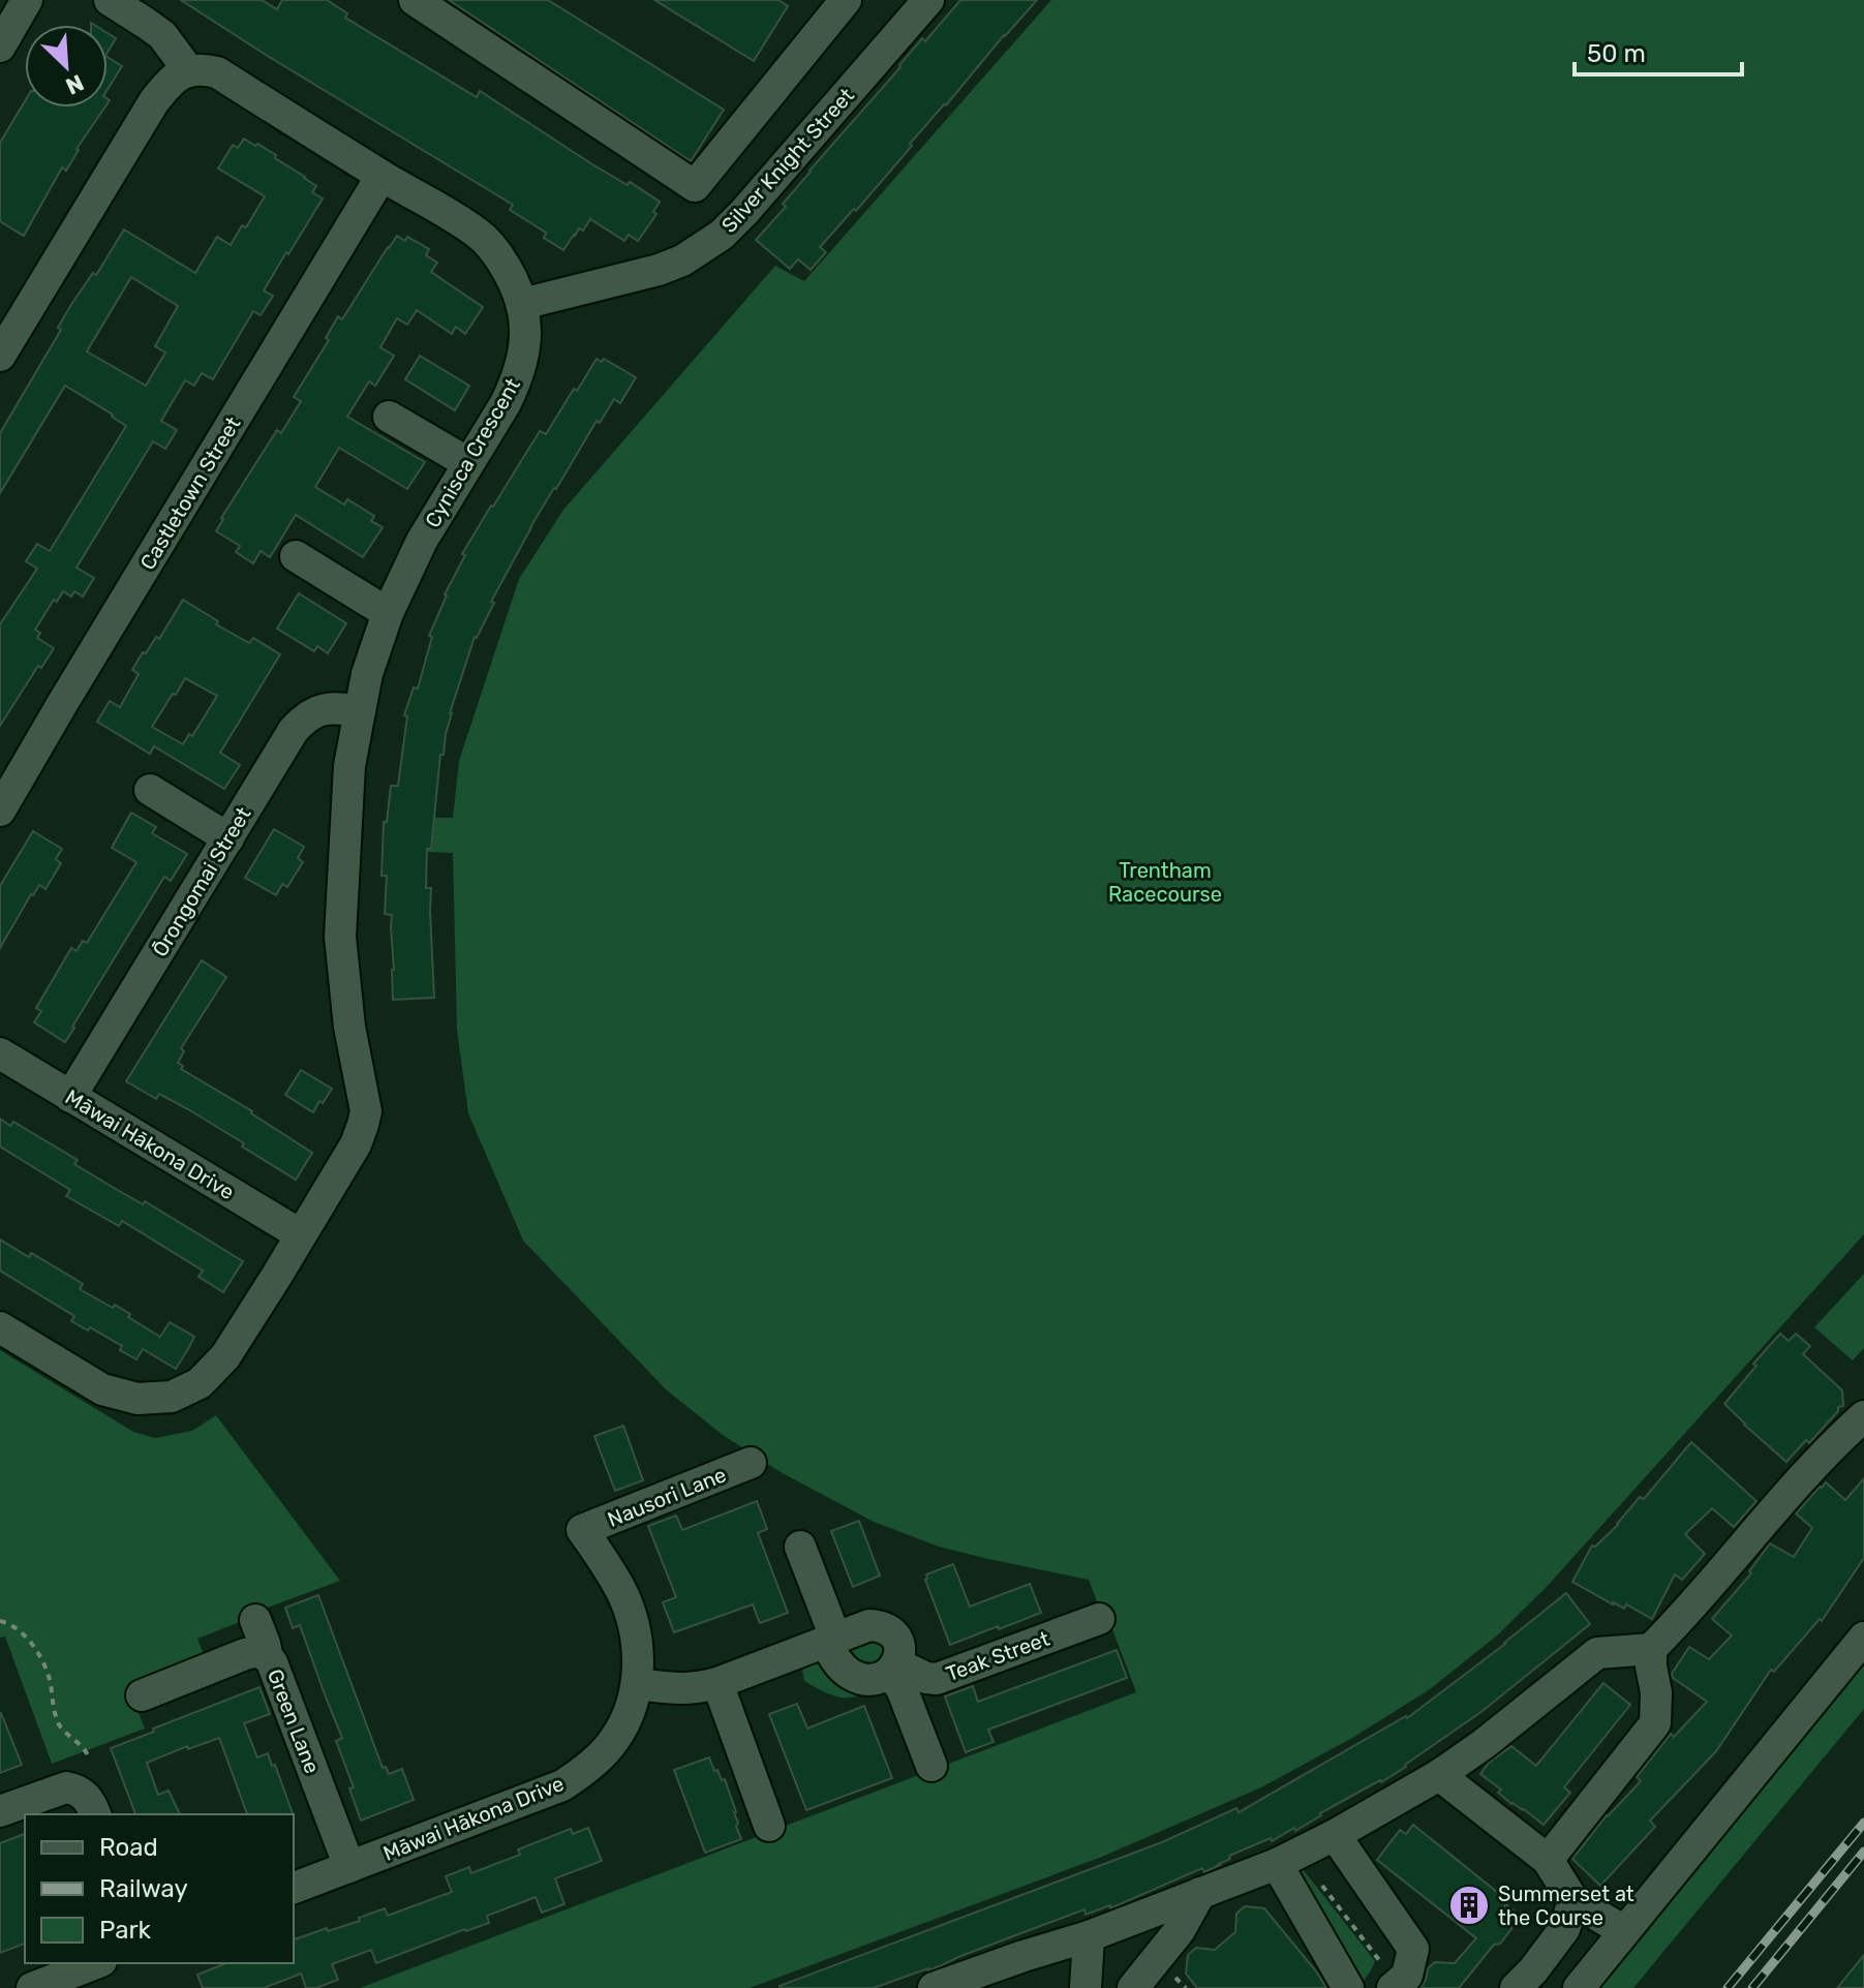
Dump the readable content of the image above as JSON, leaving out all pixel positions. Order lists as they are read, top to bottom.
{
  "streets": {
    "street": [
      "Silver Knight Street",
      "Cynisca Crescent",
      "Castletown Street",
      "Ōrongomai Street",
      "Māwai Hākona Drive",
      "Nausori Lane",
      "Teak Street",
      "Green Lane"
    ]
  },
  "crossings": [
    ["Silver Knight Street", "Cynisca Crescent"],
    ["Cynisca Crescent", "Castletown Street"],
    ["Cynisca Crescent", "Ōrongomai Street"],
    ["Cynisca Crescent", "Māwai Hākona Drive"],
    ["Ōrongomai Street", "Māwai Hākona Drive"],
    ["Māwai Hākona Drive", "Nausori Lane"],
    ["Māwai Hākona Drive", "Green Lane"]
  ],
  "parks": ["Trentham Racecourse"],
  "places": {
    "building": ["Summerset at the Course"]
  },
  "legend": ["Road", "Railway", "Park"],
  "scale_bar": "50 m",
  "north": "bottom right"
}
